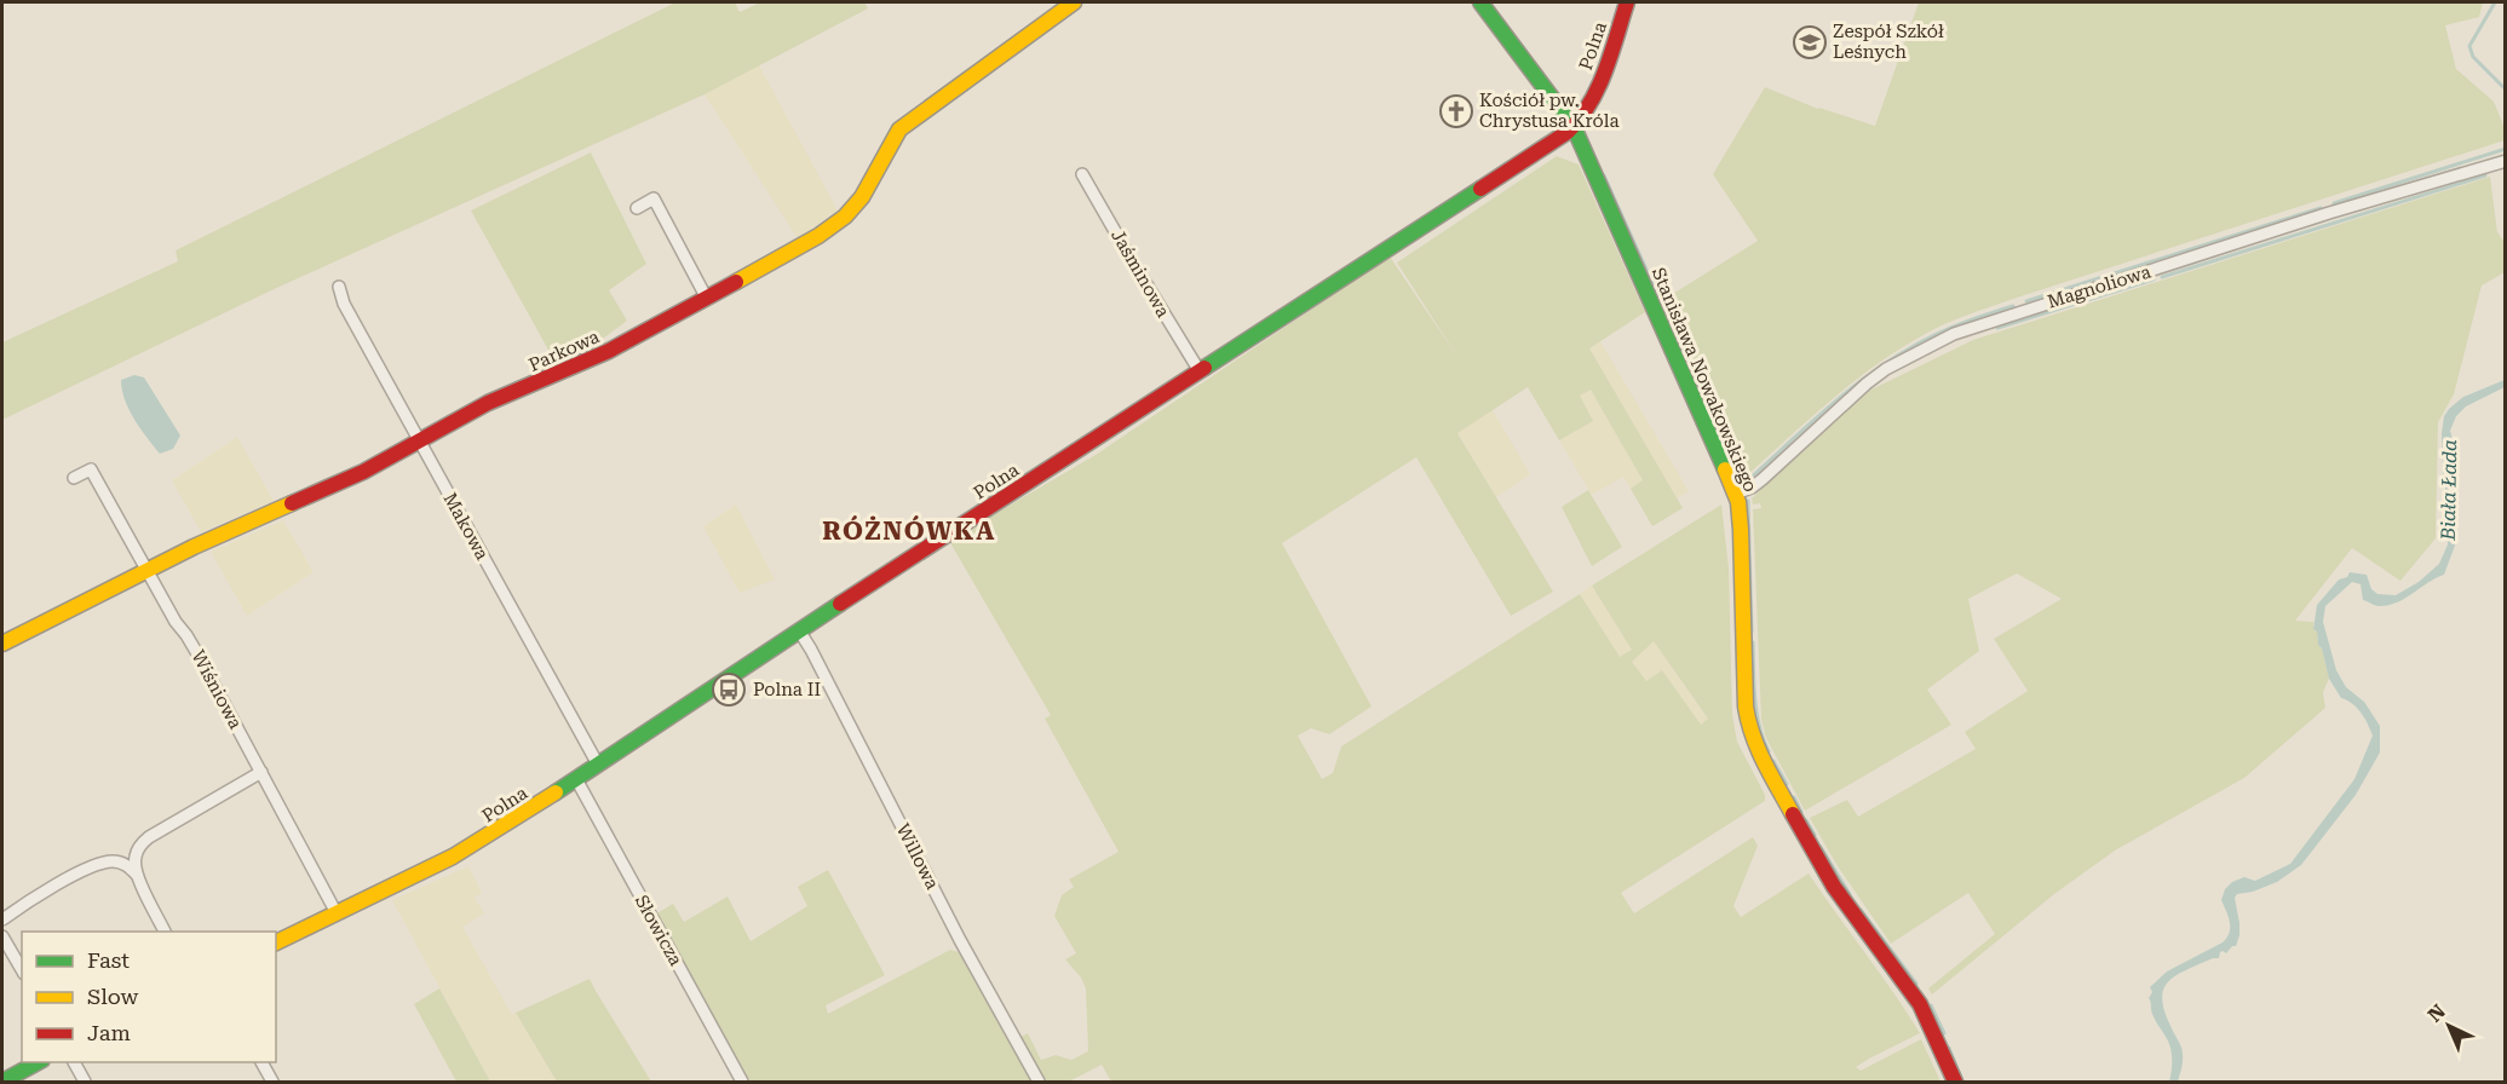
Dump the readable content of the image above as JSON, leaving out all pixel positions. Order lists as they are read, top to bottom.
{
  "streets": {
    "street": [
      "Polna",
      "Jaśminowa",
      "Magnoliowa",
      "Parkowa",
      "Stanisława Nowakowskiego",
      "Makowa",
      "Wiśniowa",
      "Willowa",
      "Słowicza"
    ]
  },
  "crossings": [
    ["Polna", "Jaśminowa"],
    ["Polna", "Stanisława Nowakowskiego"],
    ["Polna", "Makowa"],
    ["Polna", "Wiśniowa"],
    ["Polna", "Willowa"],
    ["Polna", "Słowicza"],
    ["Magnoliowa", "Stanisława Nowakowskiego"],
    ["Parkowa", "Makowa"],
    ["Parkowa", "Wiśniowa"]
  ],
  "districts": ["RÓŻNÓWKA"],
  "water": ["Biała Łada"],
  "places": {
    "school or university": ["Zespół Szkół Leśnych"],
    "church": ["Kościół pw. Chrystusa Króla"],
    "bus stop": ["Polna II"]
  },
  "legend": ["Fast", "Slow", "Jam"],
  "north": "top left"
}
